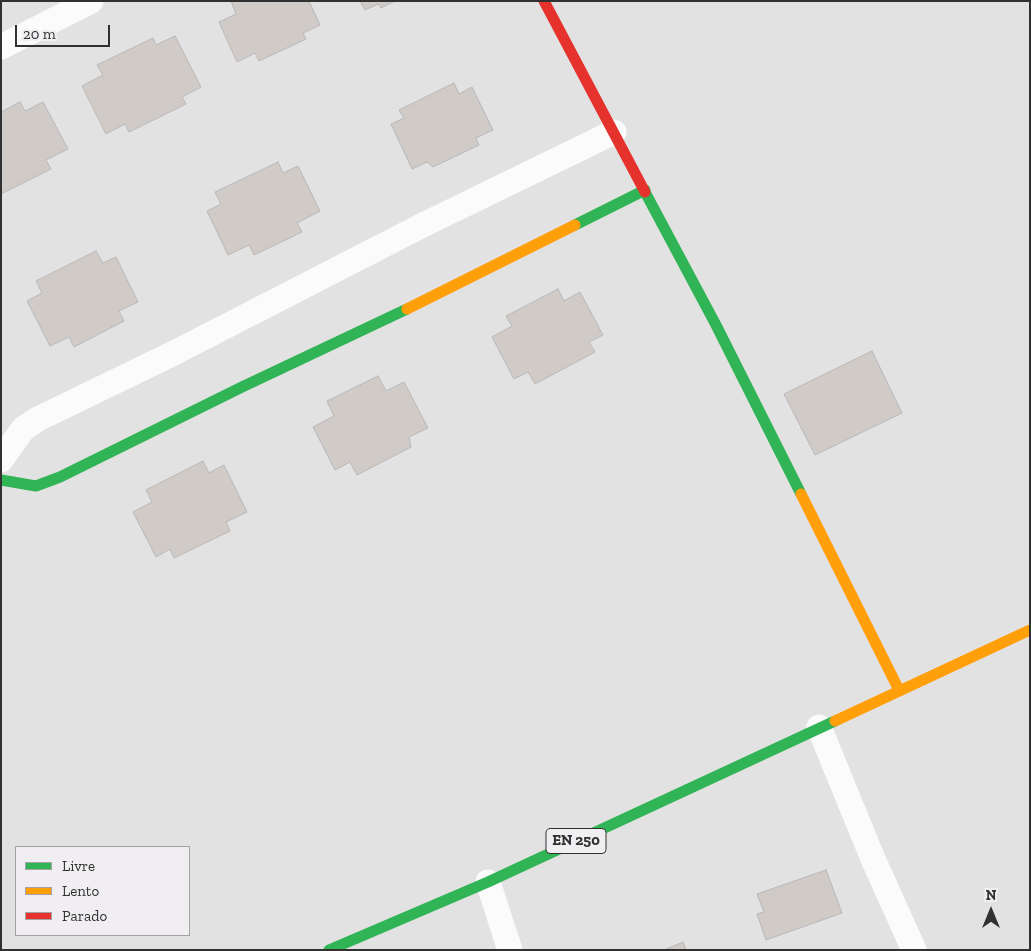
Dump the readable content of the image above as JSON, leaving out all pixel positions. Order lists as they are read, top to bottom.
{
  "streets": {
    "street": ["EN 250"]
  },
  "legend": ["Livre", "Lento", "Parado"],
  "scale_bar": "20 m",
  "north": "top"
}
